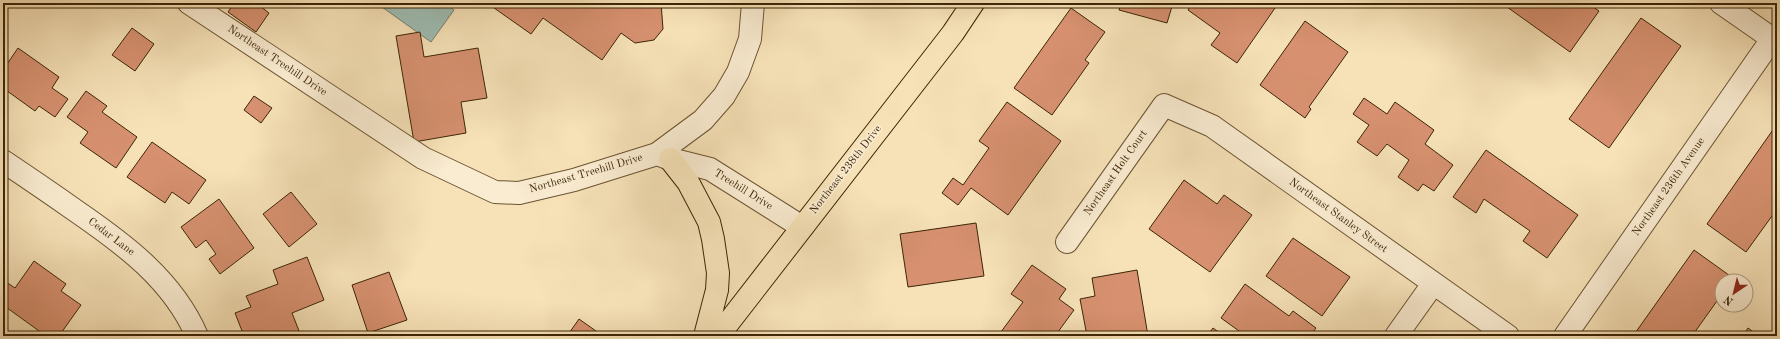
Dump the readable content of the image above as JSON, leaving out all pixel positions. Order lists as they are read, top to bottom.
{
  "streets": {
    "highway": ["Northeast 238th Drive"],
    "street": [
      "Northeast Treehill Drive",
      "Northeast Holt Court",
      "Northeast 236th Avenue",
      "Treehill Drive",
      "Northeast Stanley Street",
      "Cedar Lane"
    ]
  },
  "crossings": [
    ["Northeast Treehill Drive", "Treehill Drive"],
    ["Northeast 238th Drive", "Treehill Drive"],
    ["Northeast Holt Court", "Northeast Stanley Street"]
  ],
  "north": "bottom left"
}
